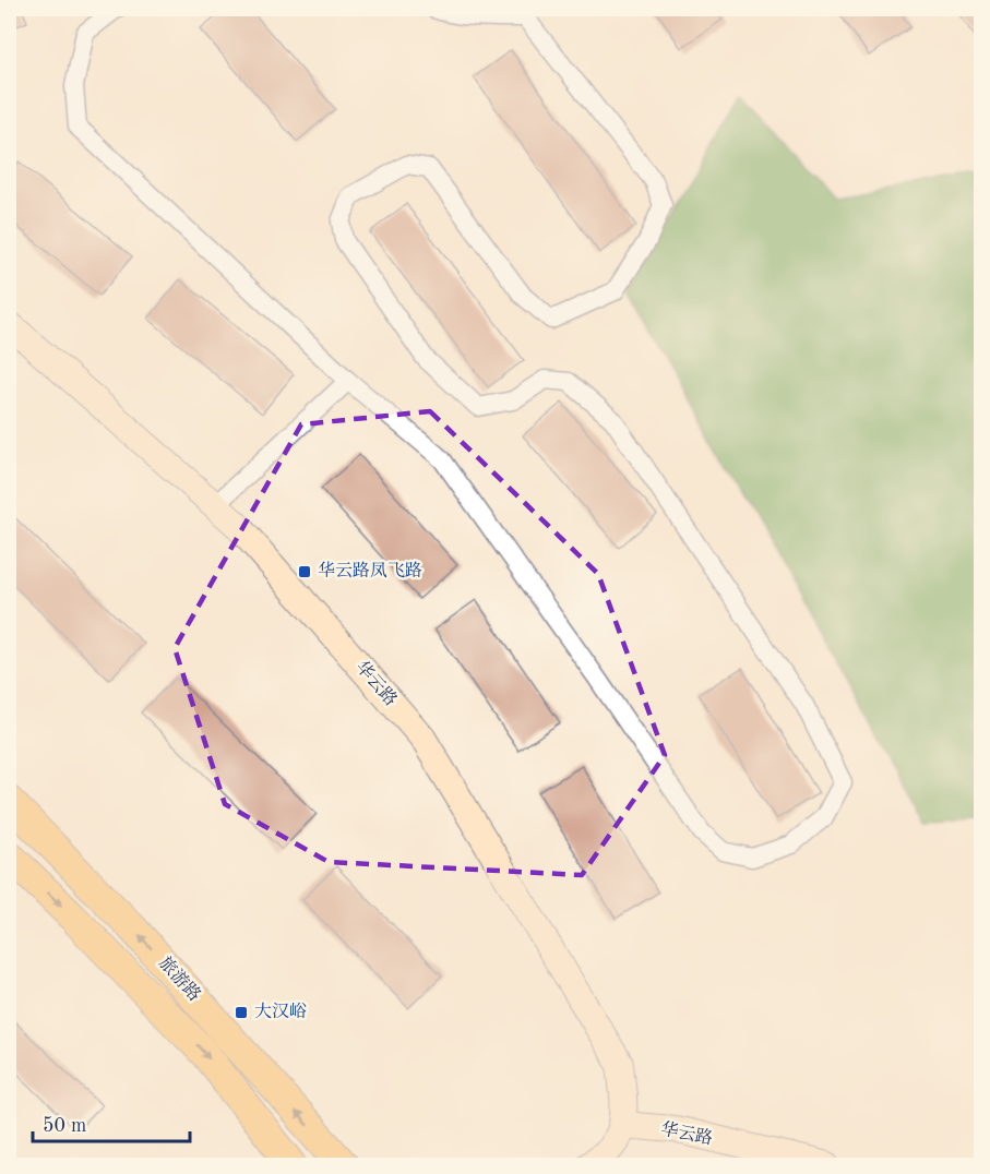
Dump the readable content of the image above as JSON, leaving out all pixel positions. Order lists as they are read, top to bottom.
{
  "streets": {
    "main road": ["旅游路"],
    "street": ["华云路"]
  },
  "places": {
    "transit": ["华云路凤飞路", "大汉峪"]
  },
  "scale_bar": "50 m"
}
